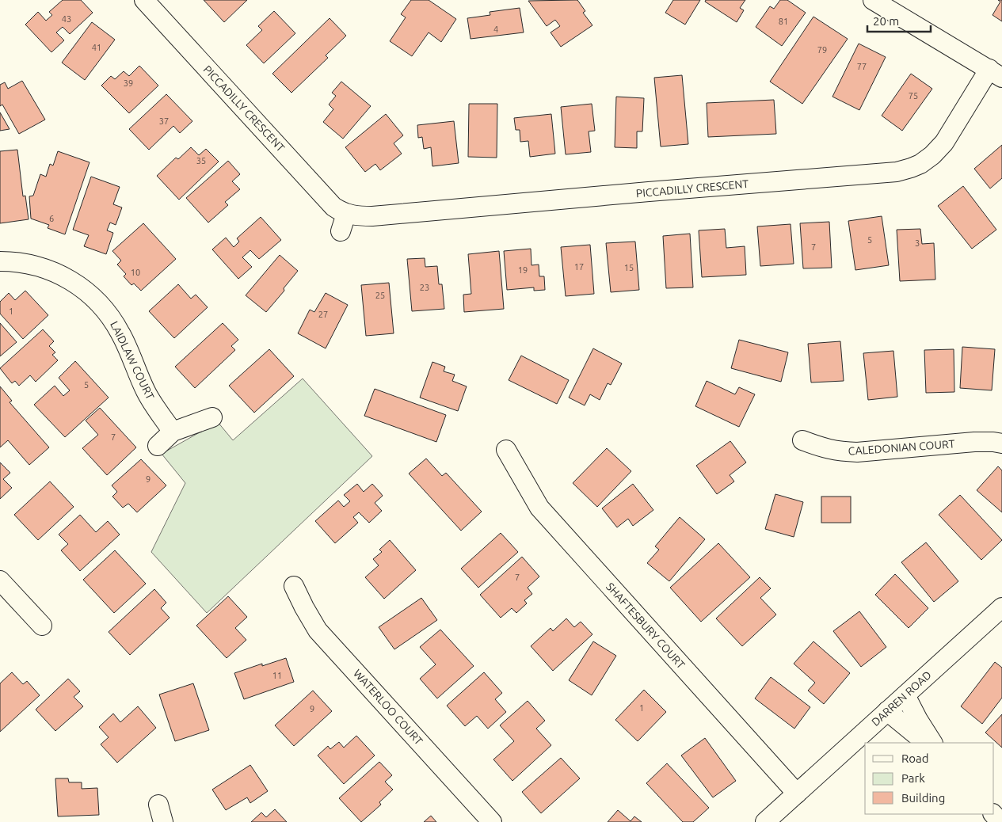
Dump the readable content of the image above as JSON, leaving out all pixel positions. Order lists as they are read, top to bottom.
{
  "streets": {
    "street": [
      "PICCADILLY CRESCENT",
      "LAIDLAW COURT",
      "CALEDONIAN COURT",
      "SHAFTESBURY COURT",
      "DARREN ROAD",
      "WATERLOO COURT"
    ]
  },
  "crossings": [
    ["SHAFTESBURY COURT", "DARREN ROAD"]
  ],
  "house_numbers": [
    "43",
    "81",
    "4",
    "41",
    "79",
    "77",
    "39",
    "75",
    "37",
    "35",
    "6",
    "5",
    "3",
    "7",
    "17",
    "15",
    "19",
    "10",
    "23",
    "25",
    "1",
    "27",
    "5",
    "7",
    "9",
    "7",
    "11",
    "1",
    "9"
  ],
  "legend": ["Road", "Park", "Building"],
  "scale_bar": "20 m"
}
